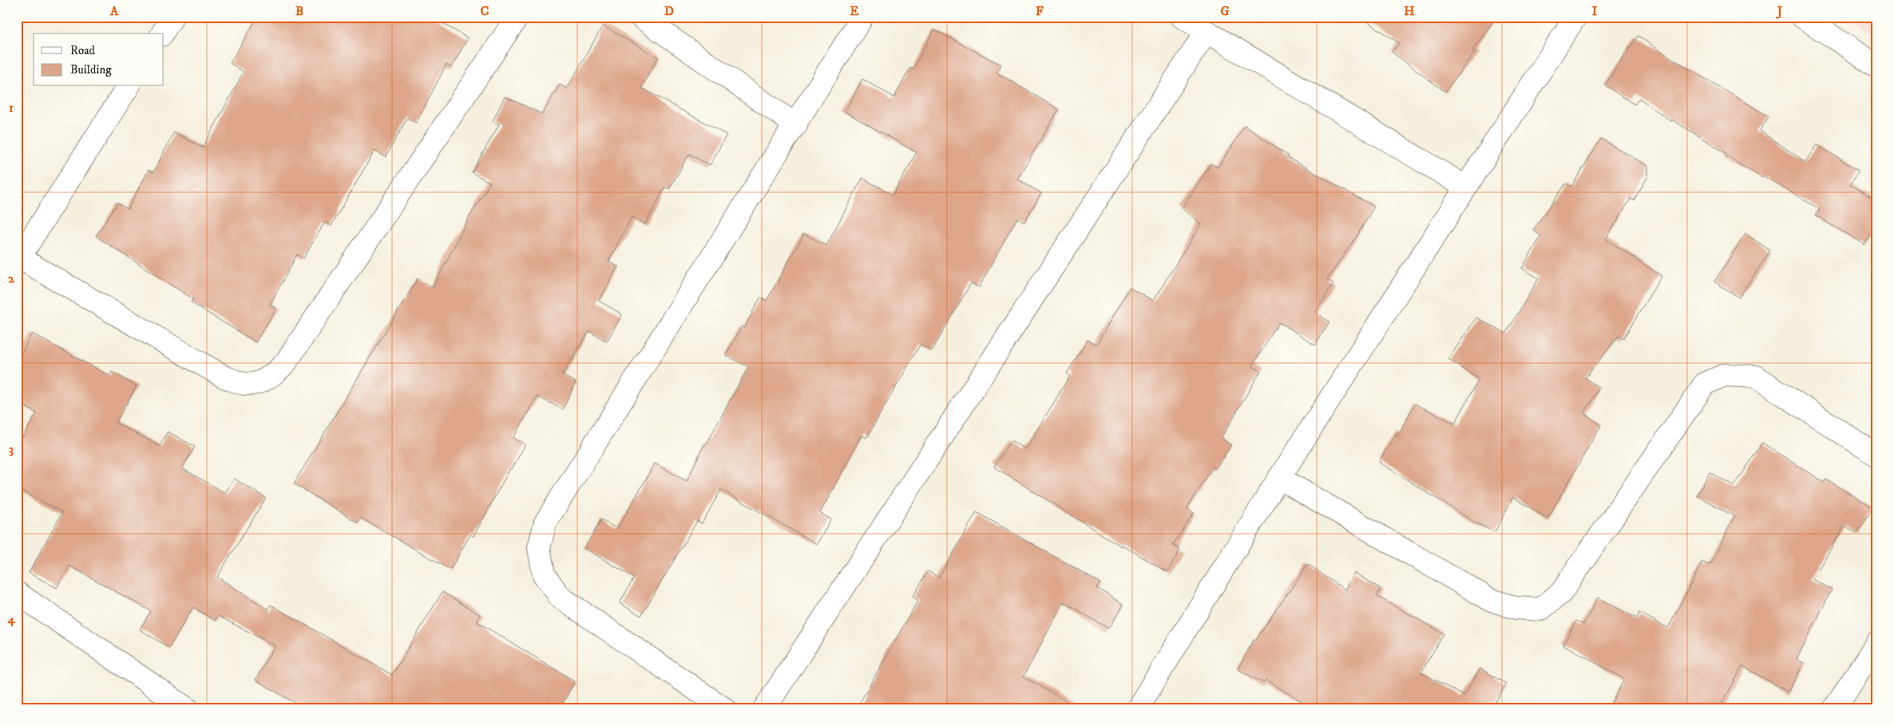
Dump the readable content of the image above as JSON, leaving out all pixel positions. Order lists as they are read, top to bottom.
{
  "legend": ["Road", "Building"],
  "grid": {
    "columns": [
      "A",
      "B",
      "C",
      "D",
      "E",
      "F",
      "G",
      "H",
      "I",
      "J"
    ],
    "rows": [
      "1",
      "2",
      "3",
      "4"
    ]
  }
}
